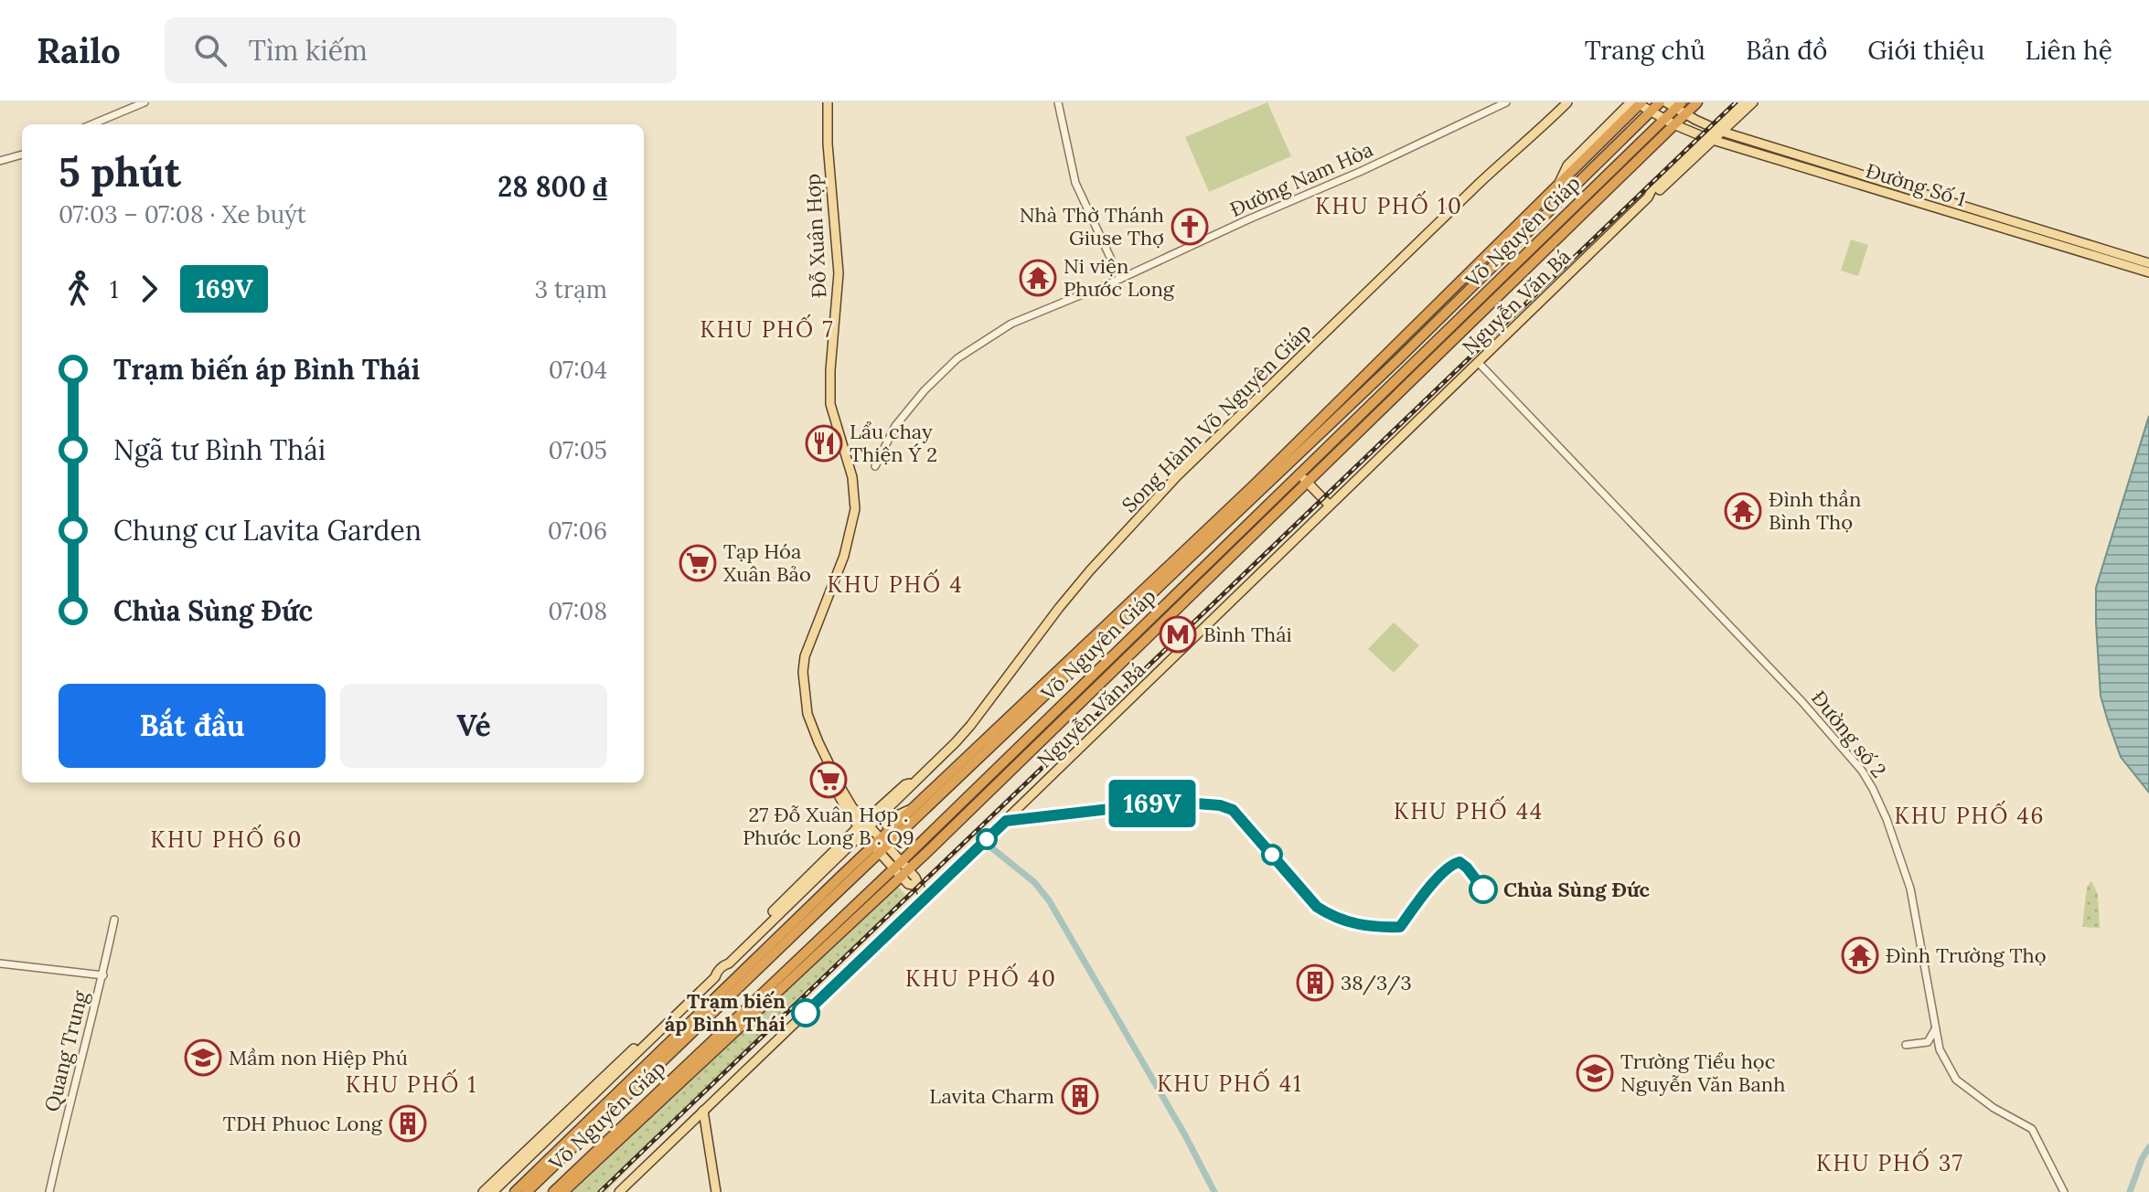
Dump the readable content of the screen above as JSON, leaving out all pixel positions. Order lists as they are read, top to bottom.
{
  "streets": {
    "highway": ["Võ Nguyên Giáp"],
    "main road": [
      "Đường Số 1",
      "Đỗ Xuân Hợp",
      "Nguyễn Văn Bá",
      "Song Hành Võ Nguyên Giáp"
    ],
    "street": ["Đường Nam Hòa", "Đường số 2", "Quang Trung"]
  },
  "crossings": [
    ["Đường Số 1", "Võ Nguyên Giáp"],
    ["Đường Số 1", "Nguyễn Văn Bá"],
    ["Võ Nguyên Giáp", "Đỗ Xuân Hợp"],
    ["Đỗ Xuân Hợp", "Nguyễn Văn Bá"],
    ["Đỗ Xuân Hợp", "Song Hành Võ Nguyên Giáp"],
    ["Nguyễn Văn Bá", "Đường số 2"]
  ],
  "districts": [
    "KHU PHỐ 10",
    "KHU PHỐ 7",
    "KHU PHỐ 4",
    "KHU PHỐ 44",
    "KHU PHỐ 46",
    "KHU PHỐ 60",
    "KHU PHỐ 40",
    "KHU PHỐ 41",
    "KHU PHỐ 1",
    "KHU PHỐ 37"
  ],
  "places": {
    "church": ["Nhà Thờ Thánh Giuse Thợ"],
    "temple": ["Ni viện Phước Long", "Đình thần Bình Thọ", "Đình Trường Thọ"],
    "restaurant": ["Lẩu chay Thiện Ý 2"],
    "supermarket": ["Tạp Hóa Xuân Bảo", "27 Đỗ Xuân Hợp . Phước Long B . Q9"],
    "metro station": ["Bình Thái"],
    "other": ["Chùa Sùng Đức", "Trạm biến áp Bình Thái"],
    "building": ["38/3/3", "Lavita Charm", "TDH Phuoc Long"],
    "school or university": ["Mầm non Hiệp Phú", "Trường Tiểu học Nguyễn Văn Banh"]
  },
  "lines": ["bus line 169V"],
  "page": {
    "header": "Railo",
    "search": "Tìm kiếm",
    "nav": [
      "Trang chủ",
      "Bản đồ",
      "Giới thiệu",
      "Liên hệ"
    ],
    "on_map": "169V",
    "heading": ["5 phút", "07:03 – 07:08 · Xe buýt", "28 800 ₫"],
    "legs": ["1", "169V", "3 trạm"],
    "list": [
      {
        "name": "Trạm biến áp Bình Thái",
        "value": "07:04"
      },
      {
        "name": "Ngã tư Bình Thái",
        "value": "07:05"
      },
      {
        "name": "Chung cư Lavita Garden",
        "value": "07:06"
      },
      {
        "name": "Chùa Sùng Đức",
        "value": "07:08"
      }
    ],
    "buttons": ["Bắt đầu", "Vé"]
  }
}
